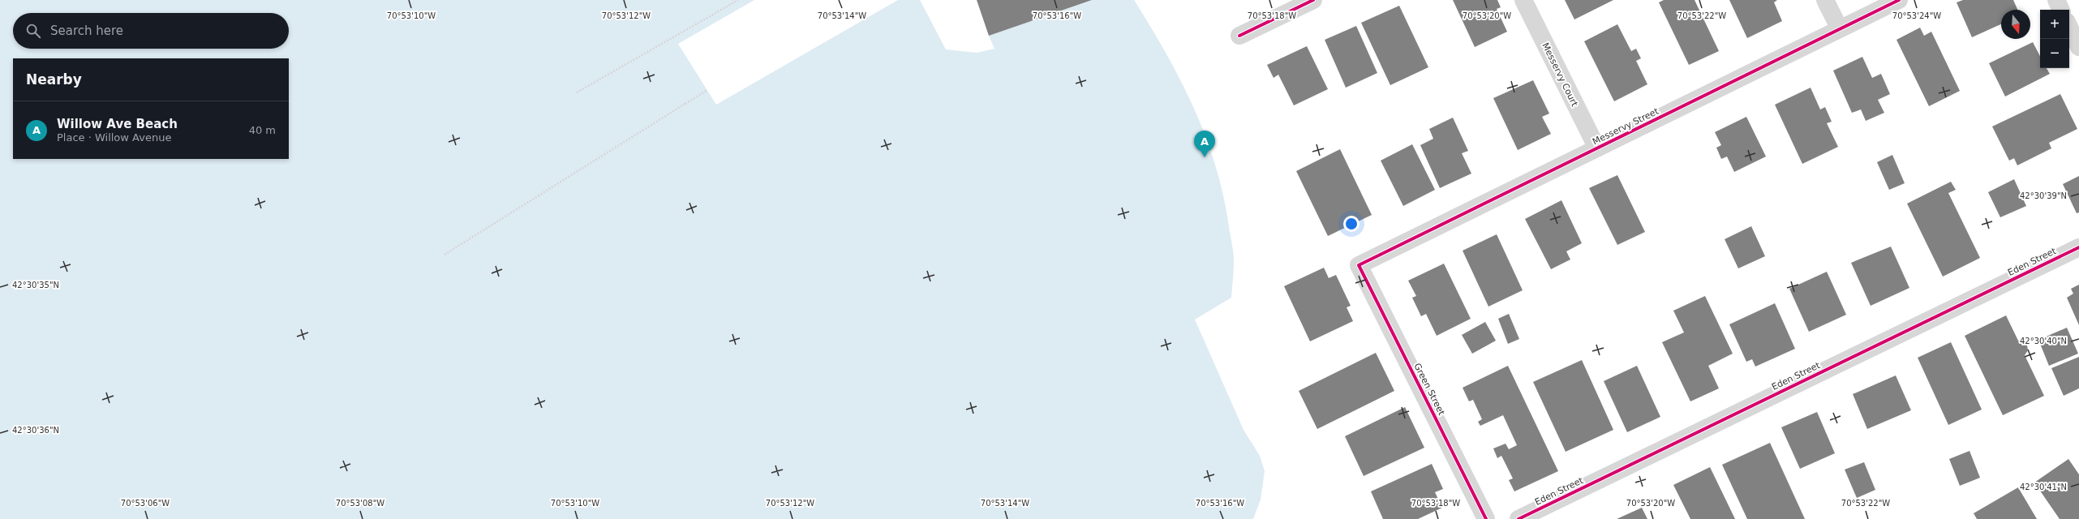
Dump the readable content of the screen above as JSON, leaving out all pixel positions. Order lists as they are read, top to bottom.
{
  "streets": {
    "street": [
      "Messervy Court",
      "Messervy Street",
      "Eden Street",
      "Green Street"
    ]
  },
  "crossings": [
    ["Messervy Court", "Messervy Street"],
    ["Messervy Street", "Green Street"]
  ],
  "north": "bottom",
  "page": {
    "map_buttons": ["+", "−"],
    "search": "Search here",
    "heading": "Nearby",
    "list": [
      {
        "mark": "A",
        "name": "Willow Ave Beach",
        "note": "Place · Willow Avenue",
        "value": "40 m"
      }
    ],
    "pins": "A"
  },
  "coordinates": [
    "70°53'10\"W",
    "70°53'12\"W",
    "70°53'14\"W",
    "70°53'16\"W",
    "70°53'18\"W",
    "70°53'20\"W",
    "70°53'22\"W",
    "70°53'24\"W",
    "42°30'39\"N",
    "42°30'35\"N",
    "42°30'40\"N",
    "42°30'36\"N",
    "42°30'41\"N",
    "70°53'06\"W",
    "70°53'08\"W"
  ]
}
